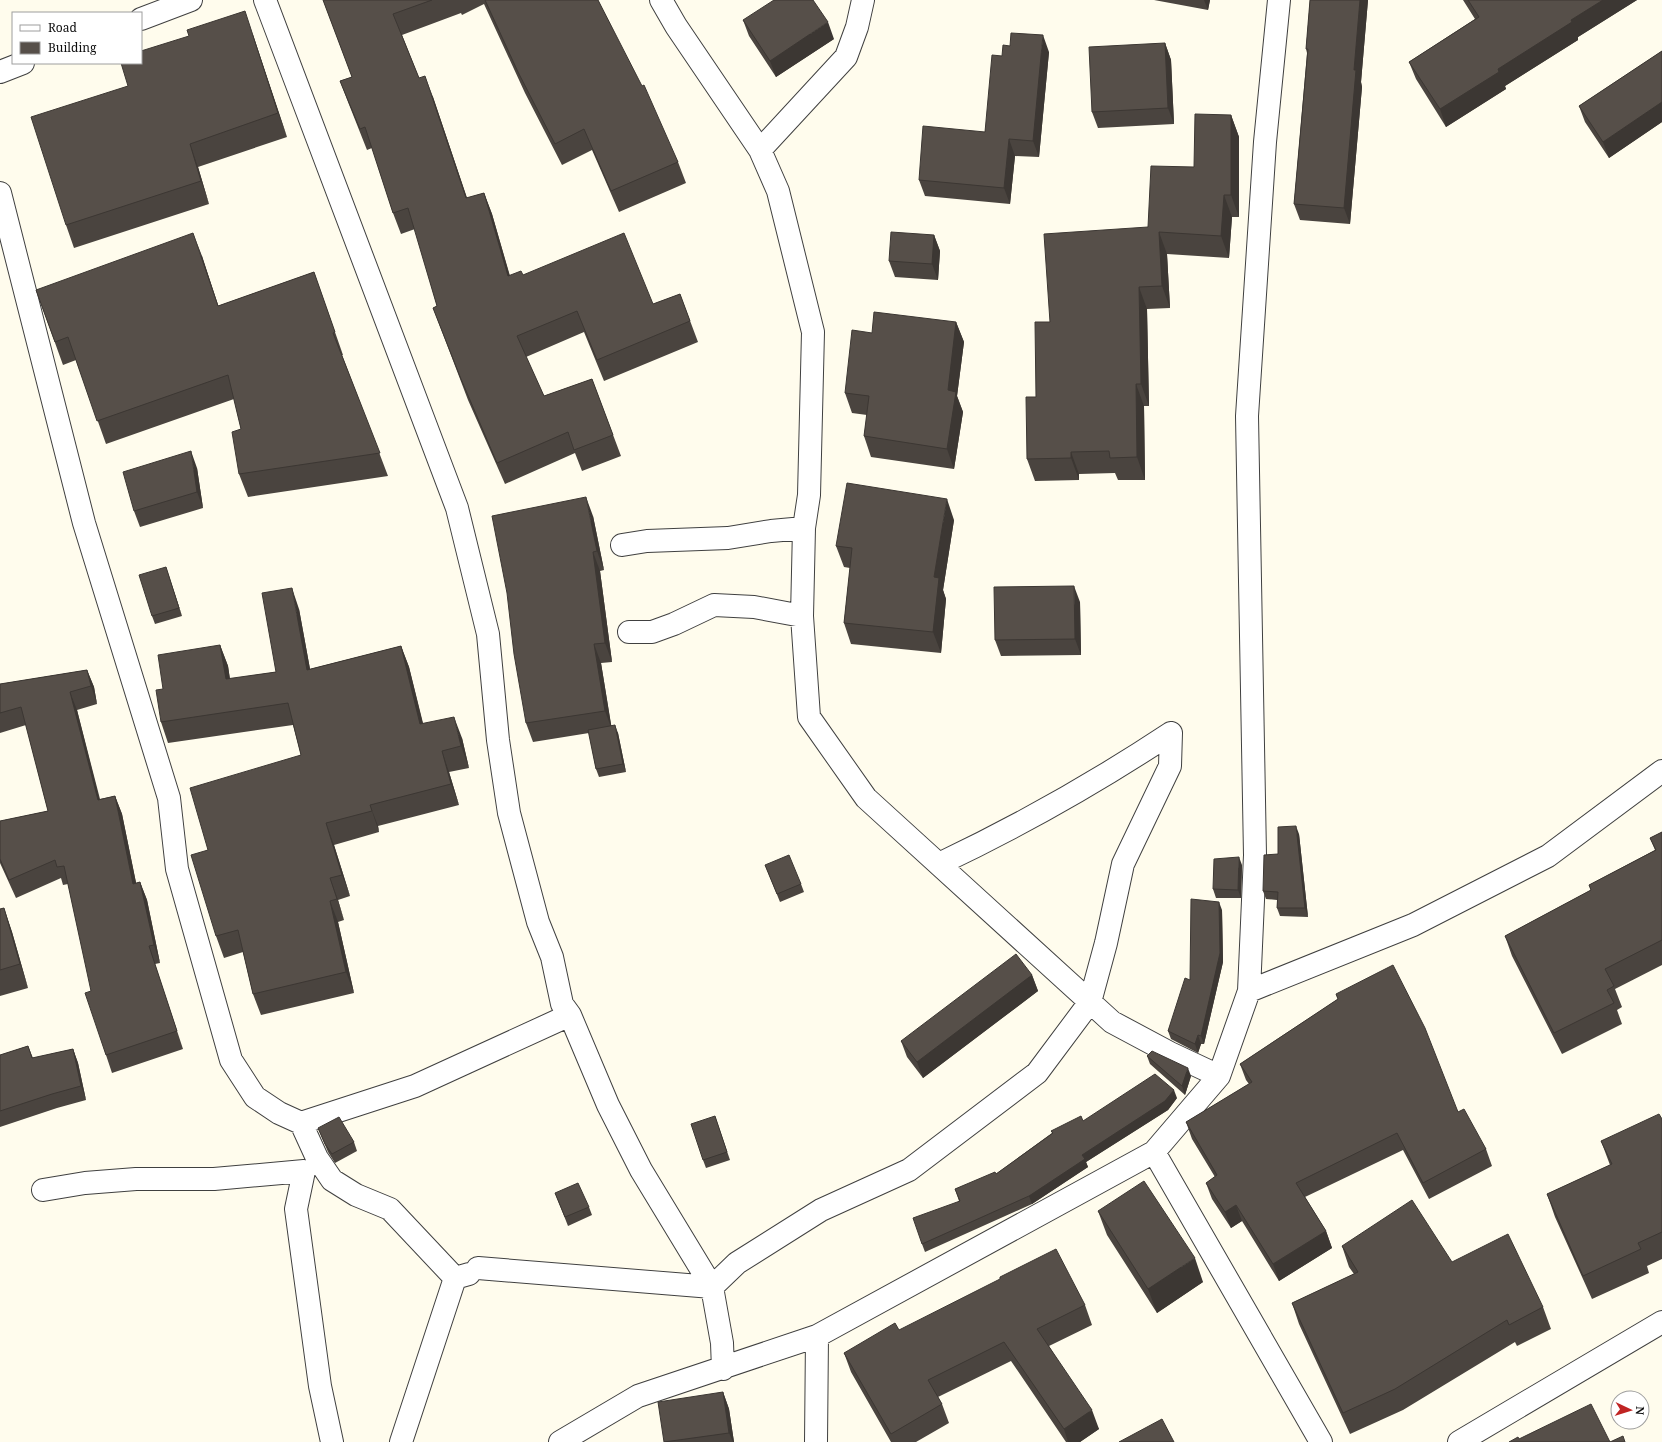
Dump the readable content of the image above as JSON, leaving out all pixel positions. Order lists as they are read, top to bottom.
{
  "legend": ["Road", "Building"],
  "north": "right"
}
